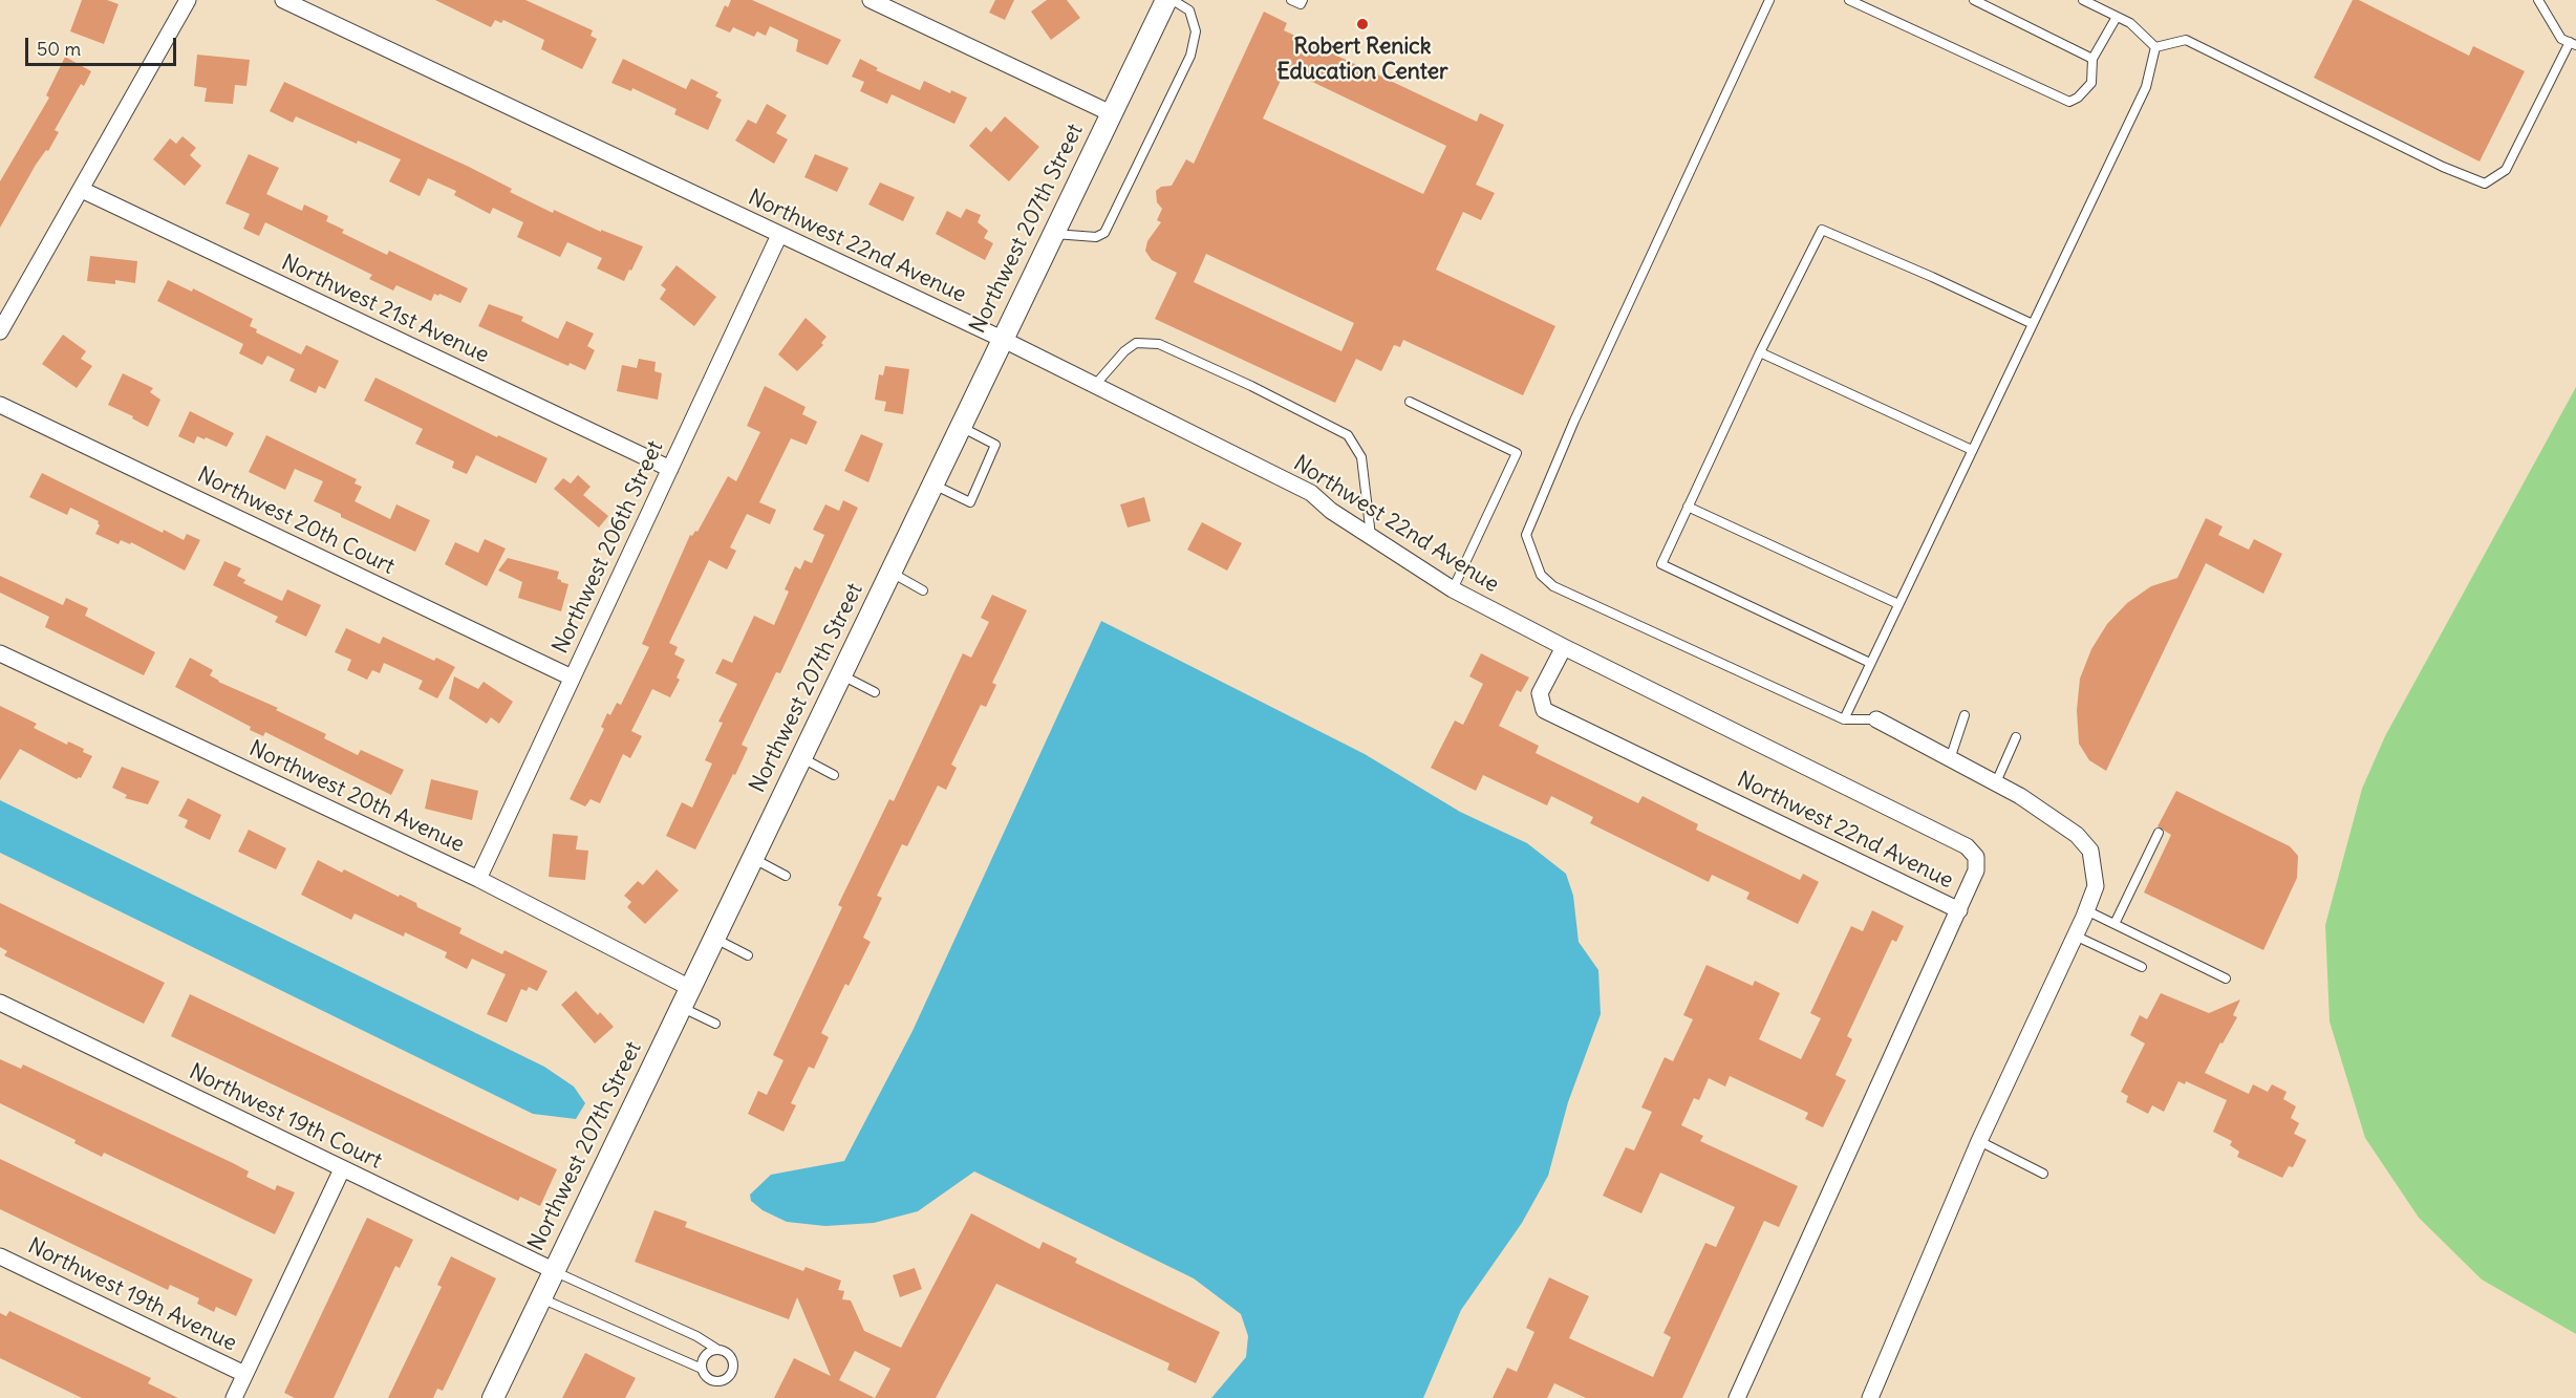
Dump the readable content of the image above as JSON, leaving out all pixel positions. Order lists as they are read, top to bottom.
{
  "streets": {
    "street": [
      "Northwest 207th Street",
      "Northwest 22nd Avenue",
      "Northwest 21st Avenue",
      "Northwest 20th Court",
      "Northwest 206th Street",
      "Northwest 20th Avenue",
      "Northwest 19th Court",
      "Northwest 19th Avenue"
    ]
  },
  "crossings": [
    ["Northwest 207th Street", "Northwest 22nd Avenue"],
    ["Northwest 207th Street", "Northwest 20th Avenue"],
    ["Northwest 207th Street", "Northwest 19th Court"],
    ["Northwest 22nd Avenue", "Northwest 206th Street"],
    ["Northwest 21st Avenue", "Northwest 206th Street"],
    ["Northwest 20th Court", "Northwest 206th Street"],
    ["Northwest 206th Street", "Northwest 20th Avenue"]
  ],
  "places": ["Robert Renick Education Center"],
  "scale_bar": "50 m"
}
